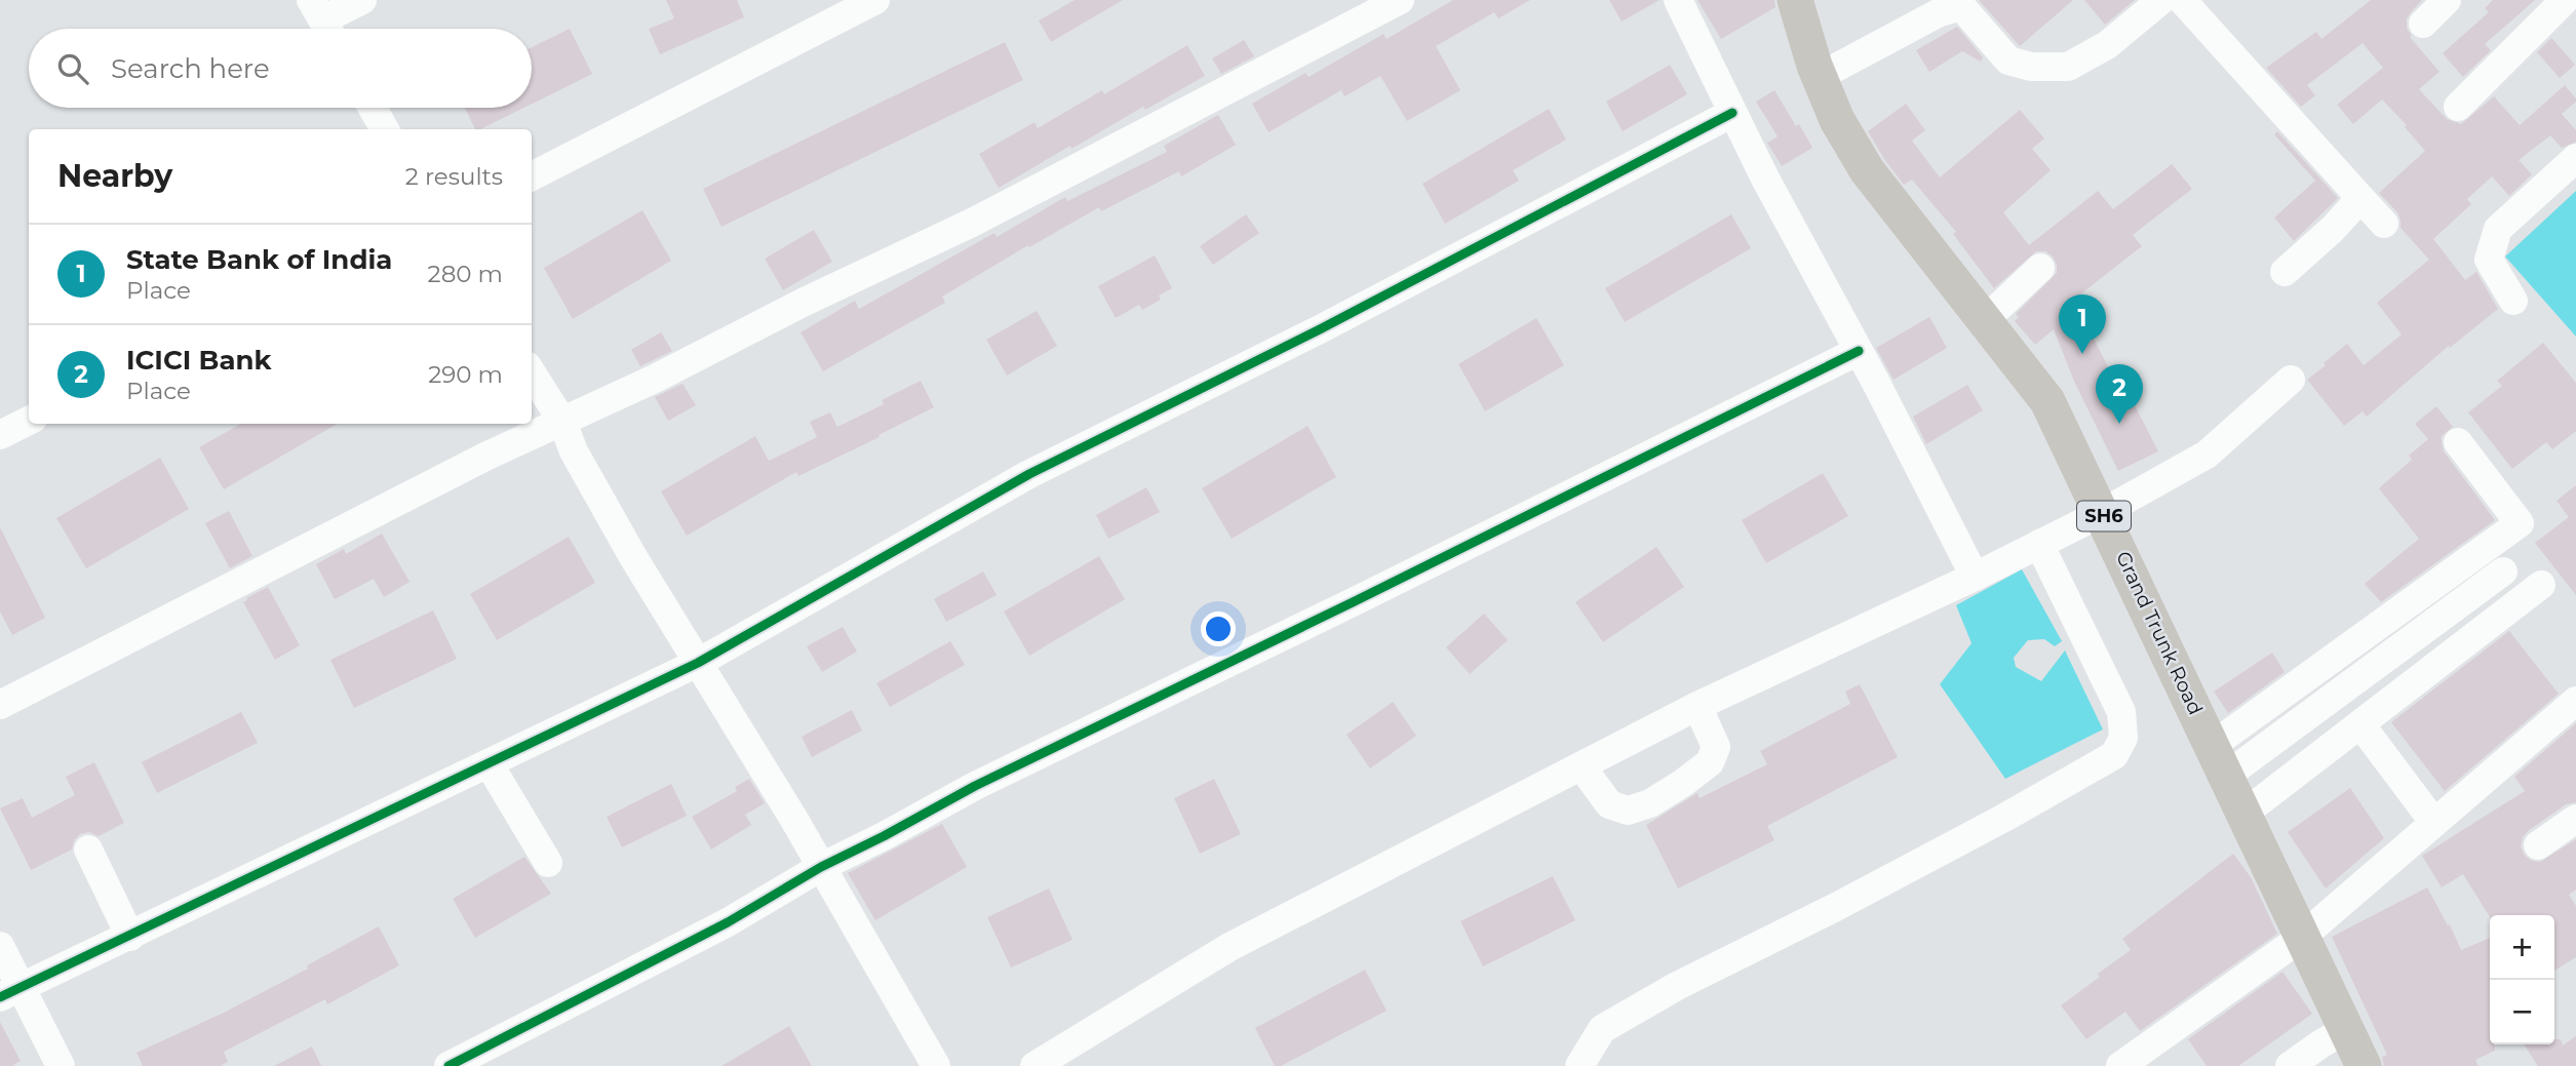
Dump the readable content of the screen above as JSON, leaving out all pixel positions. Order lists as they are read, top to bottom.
{
  "streets": {
    "main road": ["SH6", "Grand Trunk Road"]
  },
  "page": {
    "search": "Search here",
    "heading": ["Nearby", "2 results"],
    "list": [
      {
        "mark": "1",
        "name": "State Bank of India",
        "note": "Place",
        "value": "280 m"
      },
      {
        "mark": "2",
        "name": "ICICI Bank",
        "note": "Place",
        "value": "290 m"
      }
    ],
    "pins": ["1", "2"],
    "map_buttons": ["+", "−"]
  }
}
